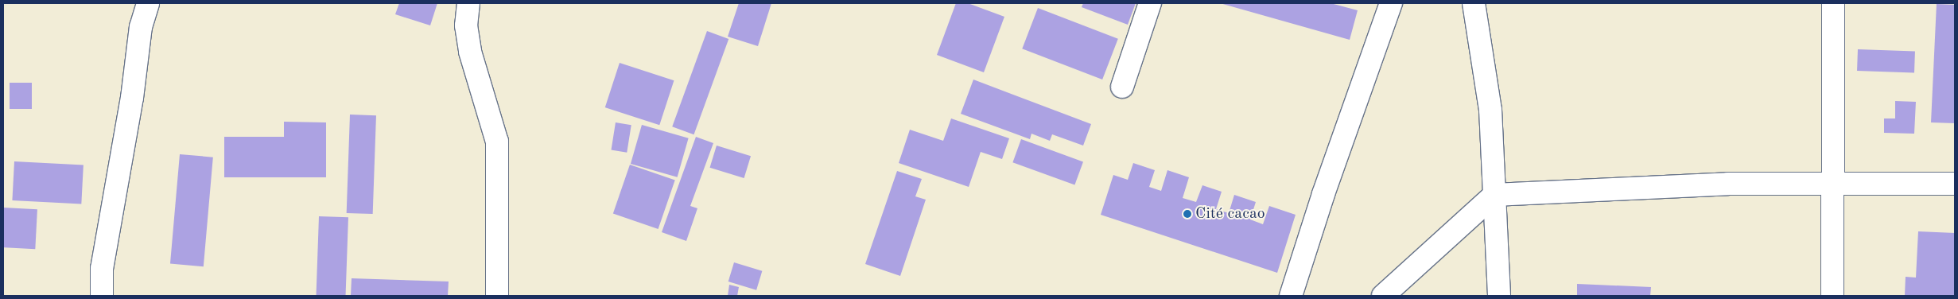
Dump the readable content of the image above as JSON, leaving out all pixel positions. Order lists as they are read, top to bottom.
{
  "places": ["Cité cacao"]
}
